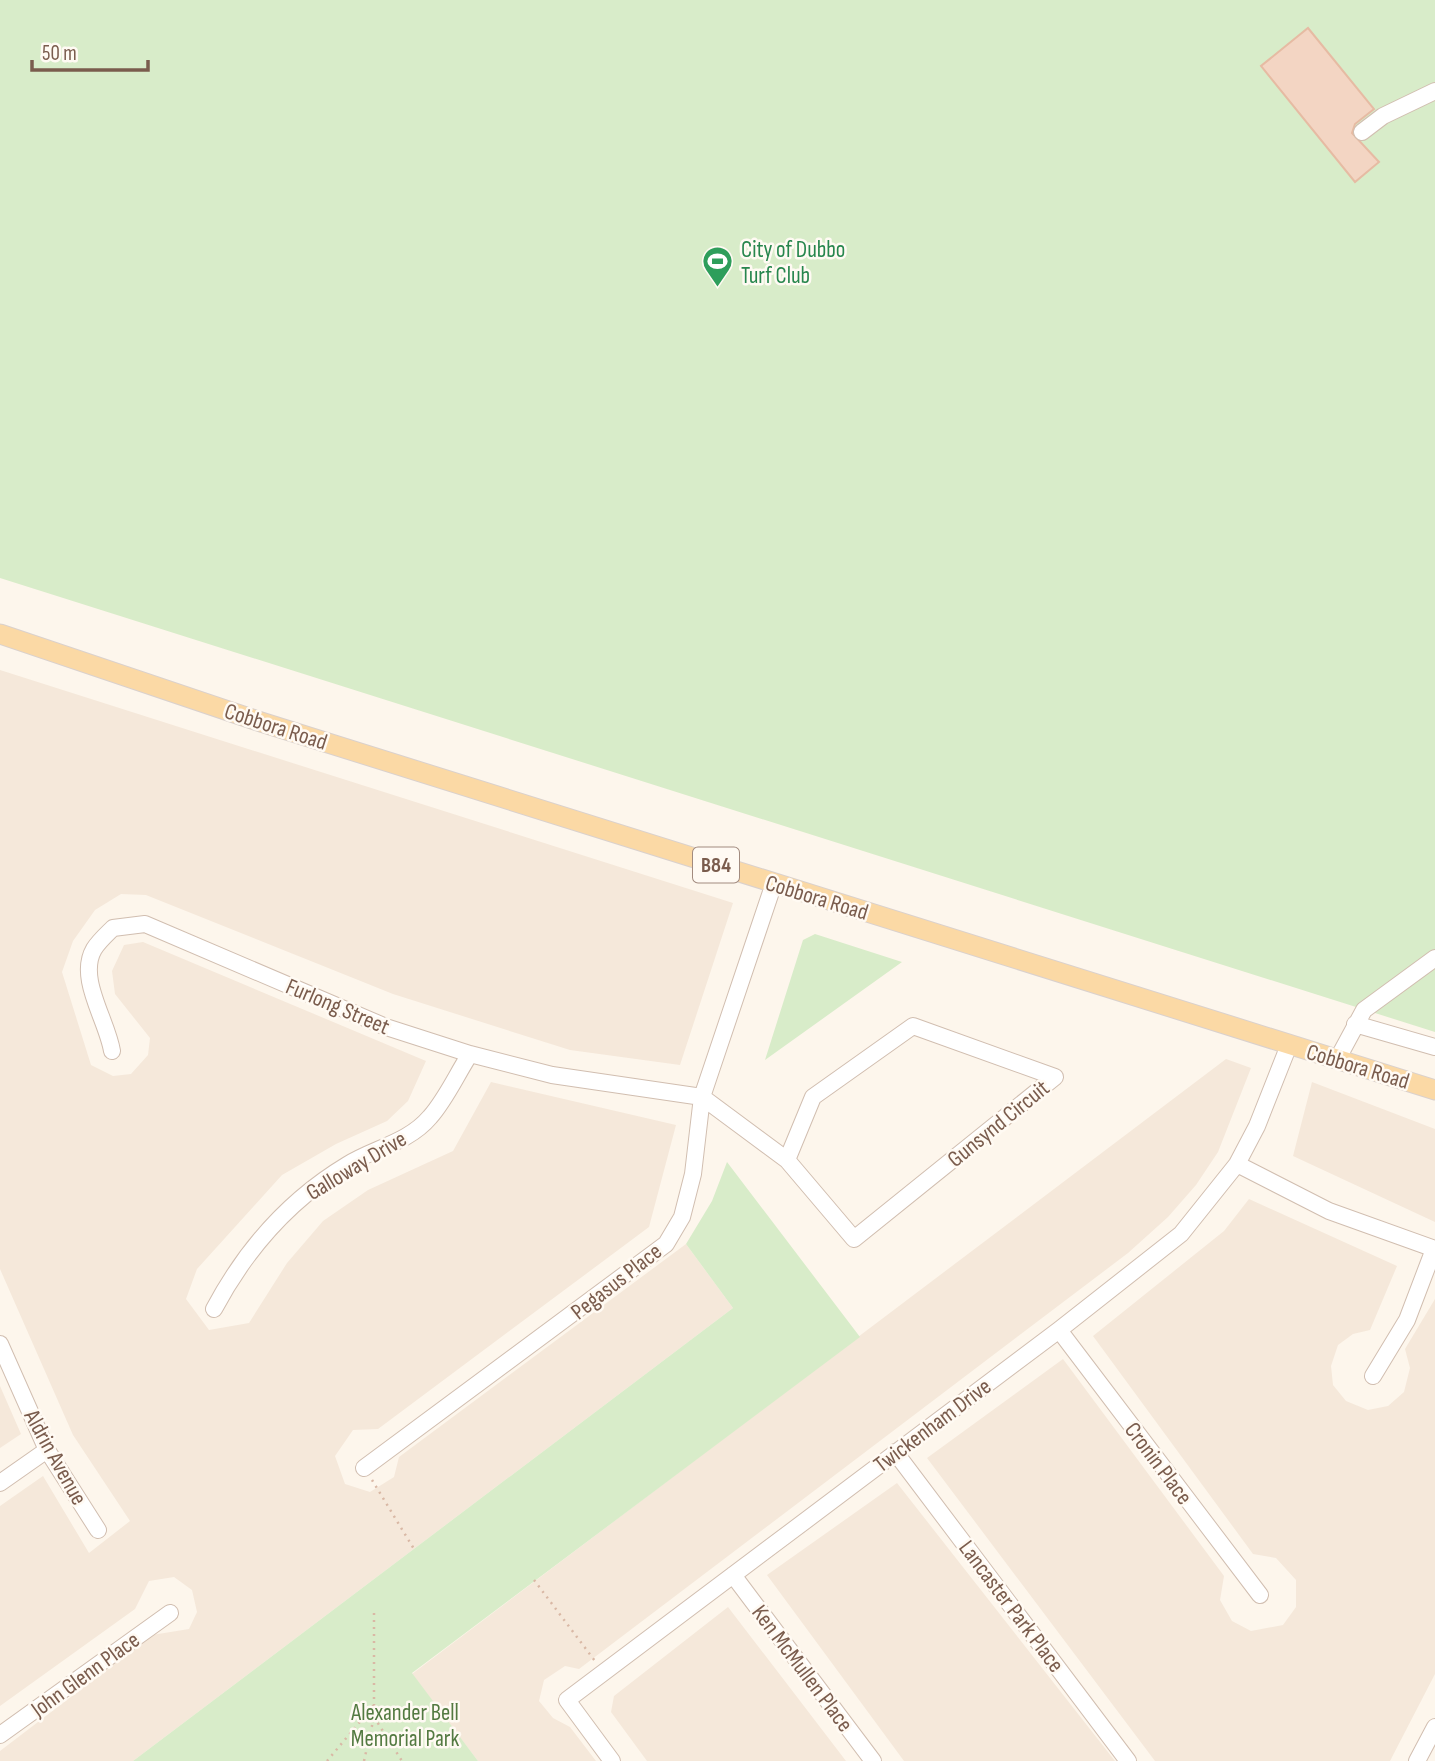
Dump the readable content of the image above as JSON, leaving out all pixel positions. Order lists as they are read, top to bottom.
{
  "streets": {
    "main road": ["Cobbora Road", "B84"],
    "street": [
      "Furlong Street",
      "Gunsynd Circuit",
      "Galloway Drive",
      "Pegasus Place",
      "Twickenham Drive",
      "Aldrin Avenue",
      "Cronin Place",
      "Lancaster Park Place",
      "Ken McMullen Place",
      "John Glenn Place"
    ]
  },
  "crossings": [
    ["Cobbora Road", "Pegasus Place"],
    ["Cobbora Road", "Twickenham Drive"],
    ["Furlong Street", "Gunsynd Circuit"],
    ["Furlong Street", "Galloway Drive"],
    ["Furlong Street", "Pegasus Place"],
    ["Gunsynd Circuit", "Pegasus Place"],
    ["Twickenham Drive", "Cronin Place"],
    ["Twickenham Drive", "Lancaster Park Place"],
    ["Twickenham Drive", "Ken McMullen Place"]
  ],
  "parks": ["Alexander Bell Memorial Park"],
  "places": {
    "sports": ["City of Dubbo Turf Club"]
  },
  "scale_bar": "50 m"
}
